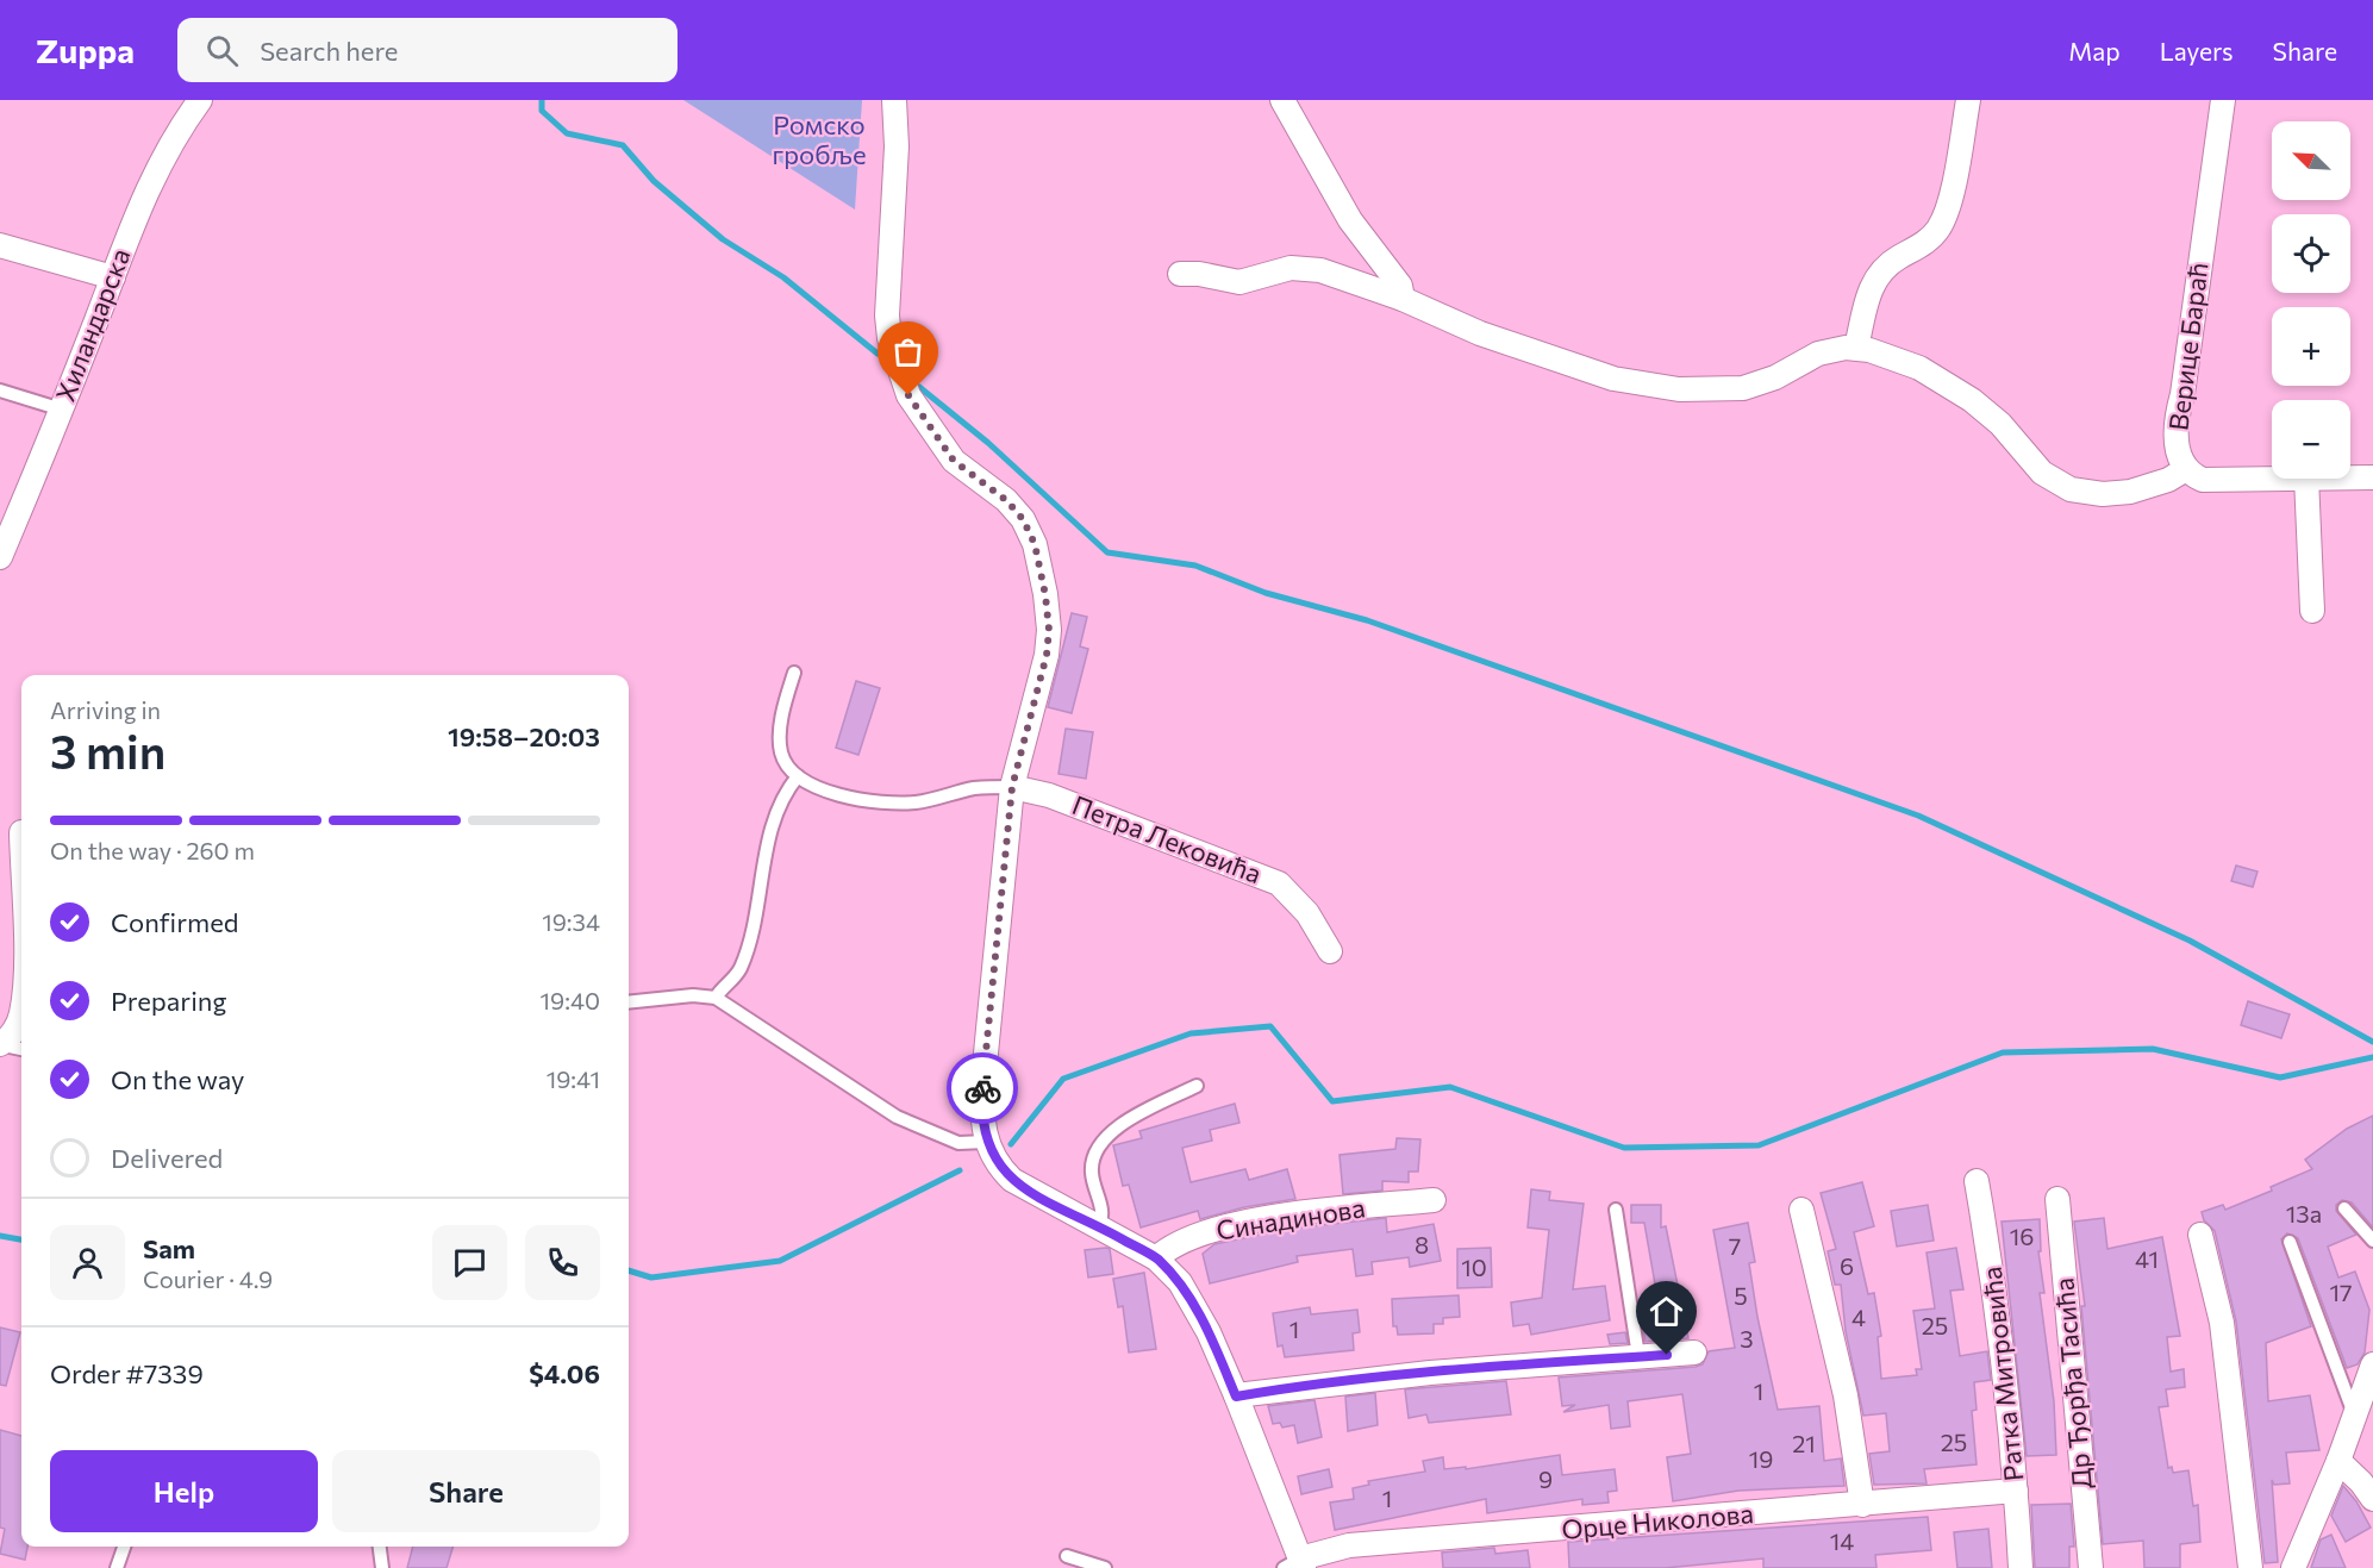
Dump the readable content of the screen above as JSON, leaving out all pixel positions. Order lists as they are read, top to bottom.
{
  "streets": {
    "street": [
      "Хиландарска",
      "Верице Бараћ",
      "Петра Лековића",
      "Синадинова",
      "Ратка Митровића",
      "Др Ђорђа Тасића",
      "Орце Николова"
    ]
  },
  "crossings": [
    ["Ратка Митровића", "Орце Николова"]
  ],
  "parks": ["Ромско гробље"],
  "house_numbers": [
    "13a",
    "16",
    "8",
    "7",
    "41",
    "6",
    "10",
    "17",
    "5",
    "4",
    "25",
    "1",
    "3",
    "1",
    "25",
    "21",
    "19",
    "9",
    "1",
    "14"
  ],
  "north": "top left",
  "page": {
    "header": "Zuppa",
    "search": "Search here",
    "nav": ["Map", "Layers", "Share"],
    "map_buttons": ["+", "−"],
    "heading": ["3 min", "Arriving in", "19:58–20:03"],
    "panel": [
      "Sam",
      "Courier · 4.9",
      "Order #7339",
      "$4.06"
    ],
    "bar": "On the way · 260 m",
    "list": [
      ["Confirmed", "19:34"],
      ["Preparing", "19:40"],
      ["On the way", "19:41"],
      "Delivered"
    ],
    "buttons": ["Help", "Share"]
  }
}
